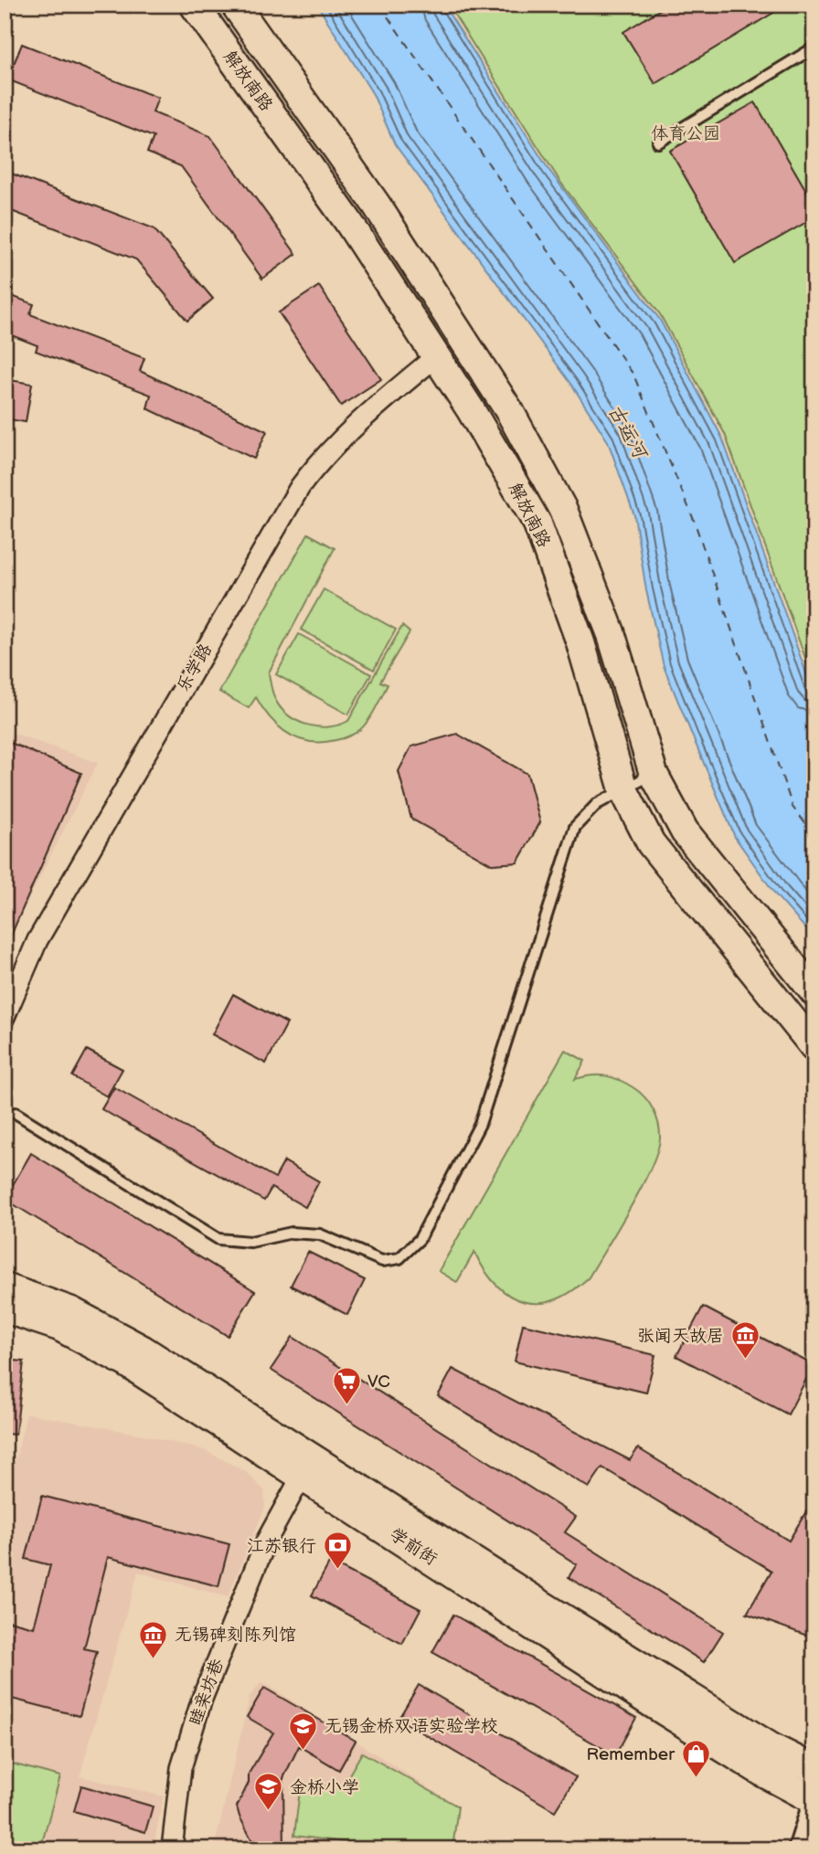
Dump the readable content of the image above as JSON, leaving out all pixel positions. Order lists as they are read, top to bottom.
{
  "streets": {
    "main road": ["解放南路", "学前街"],
    "street": ["乐学路", "睦亲坊巷"]
  },
  "crossings": [
    ["解放南路", "乐学路"],
    ["学前街", "睦亲坊巷"]
  ],
  "water": ["古运河"],
  "parks": ["体育公园"],
  "places": {
    "museum": ["张闻天故居", "无锡碑刻陈列馆"],
    "supermarket": ["VC"],
    "bank": ["江苏银行"],
    "school or university": ["无锡金桥双语实验学校", "金桥小学"],
    "shop": ["Remember"]
  }
}
